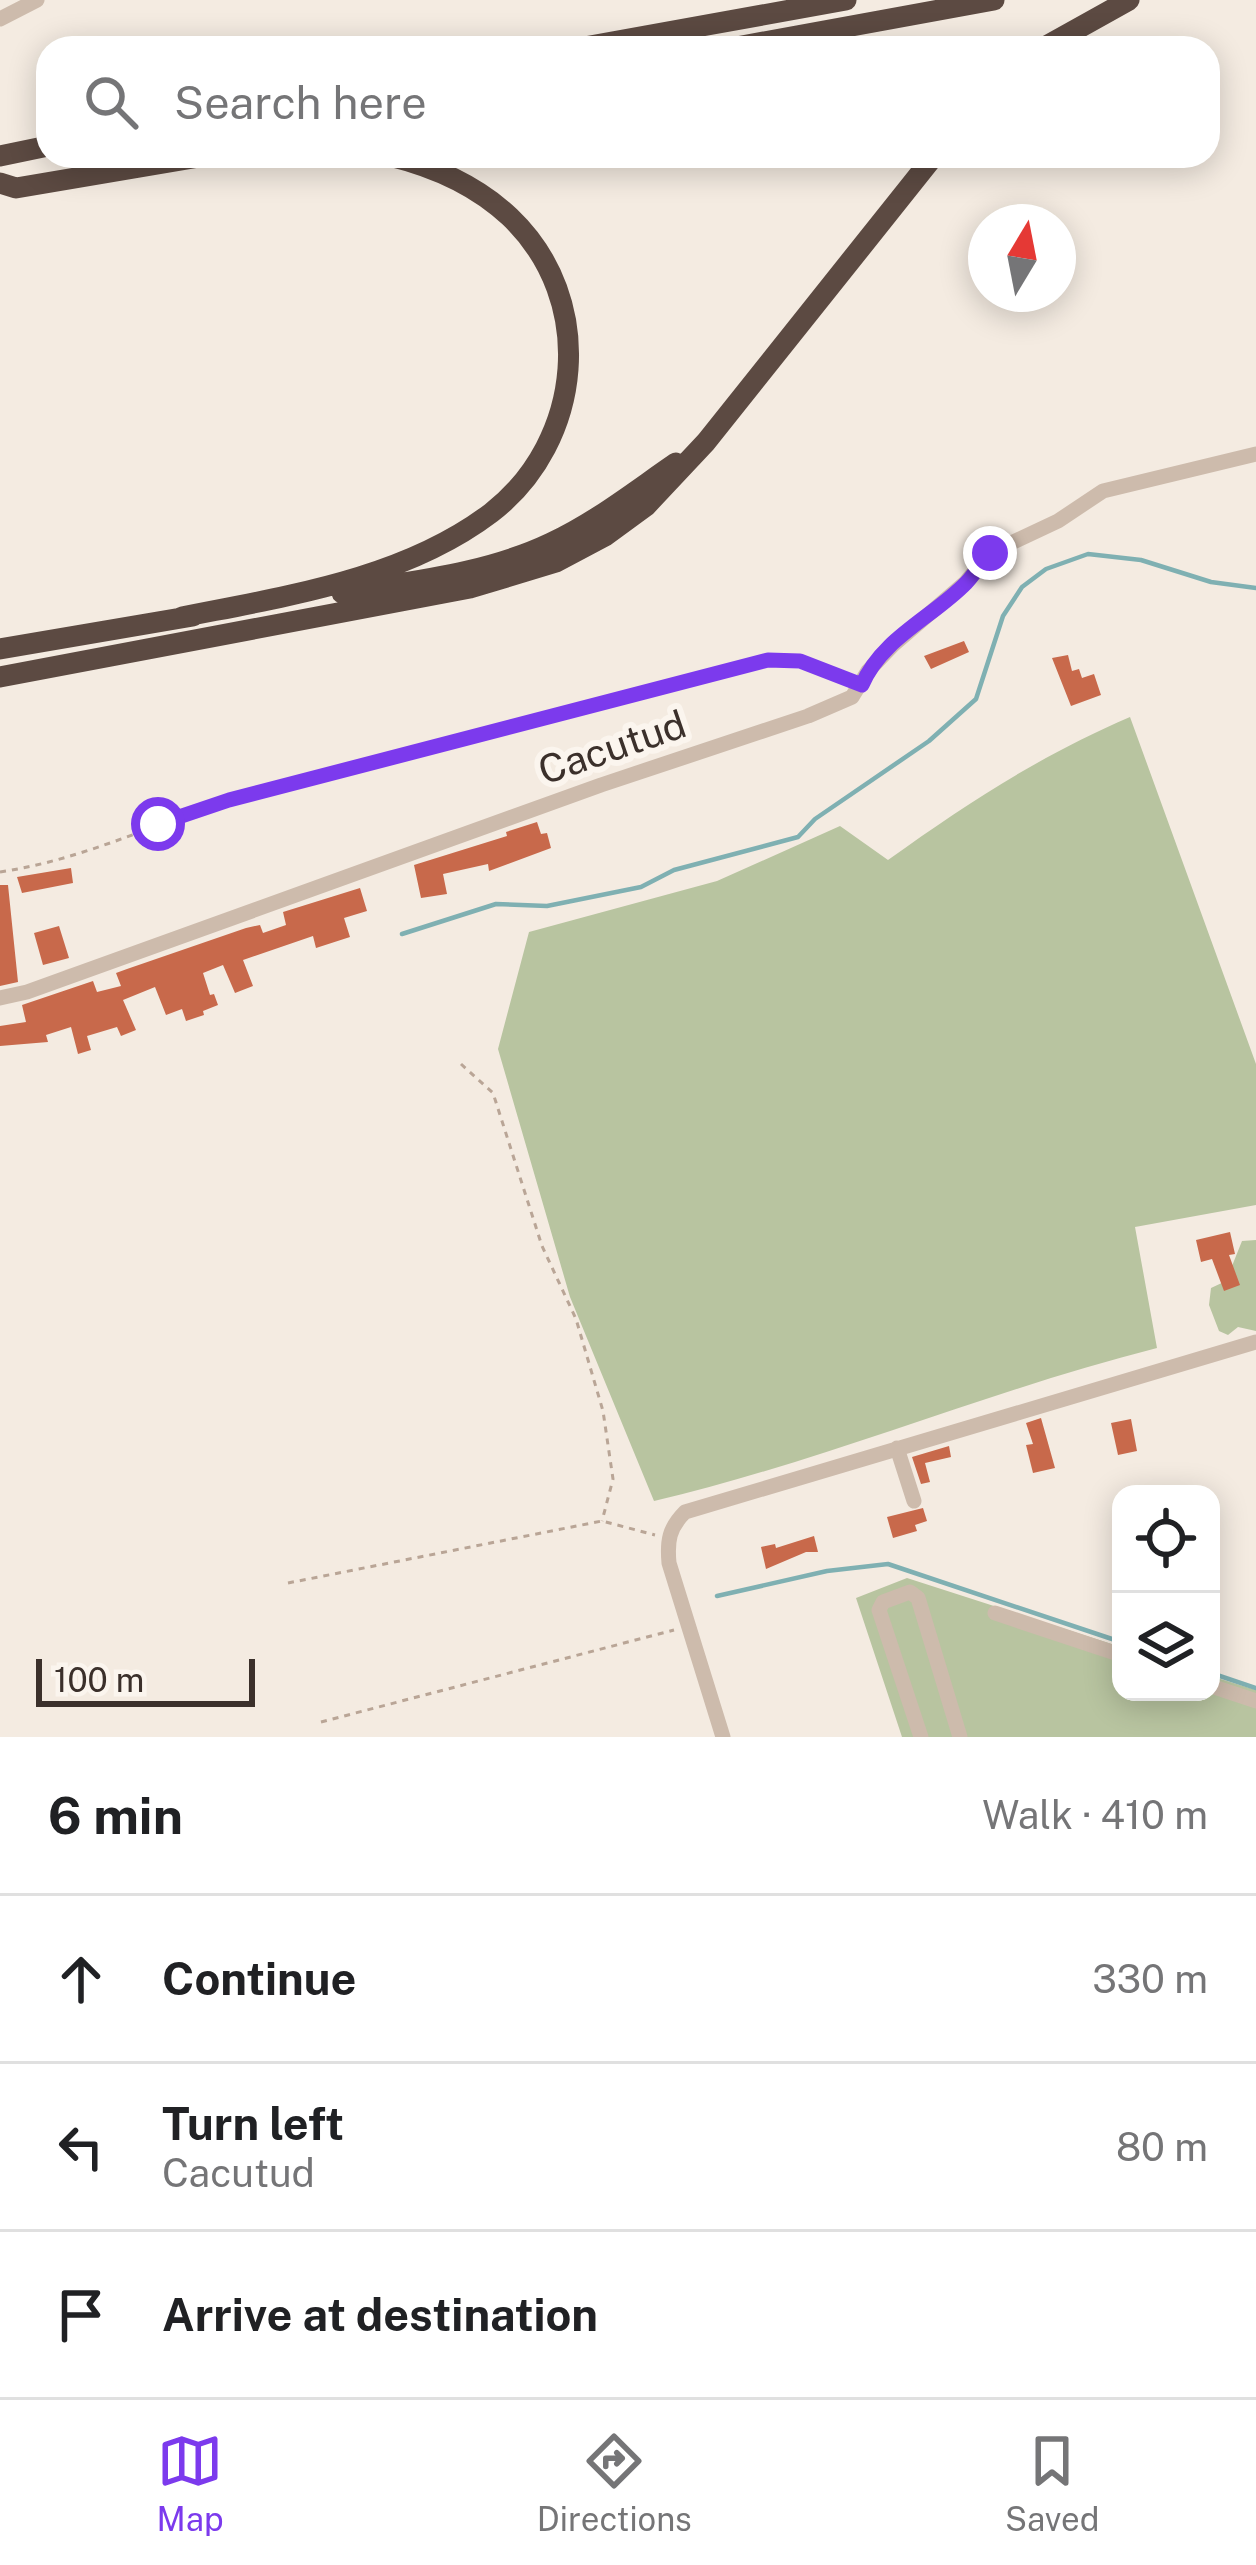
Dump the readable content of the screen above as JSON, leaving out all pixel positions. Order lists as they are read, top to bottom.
{
  "streets": {
    "street": ["Cacutud"]
  },
  "scale_bar": "100 m",
  "north": "top",
  "page": {
    "search": "Search here",
    "scale": "100 m",
    "heading": ["6 min", "Walk · 410 m"],
    "list": [
      ["Continue", "330 m"],
      ["Turn left", "Cacutud", "80 m"],
      "Arrive at destination"
    ],
    "nav": ["Map", "Directions", "Saved"]
  }
}
